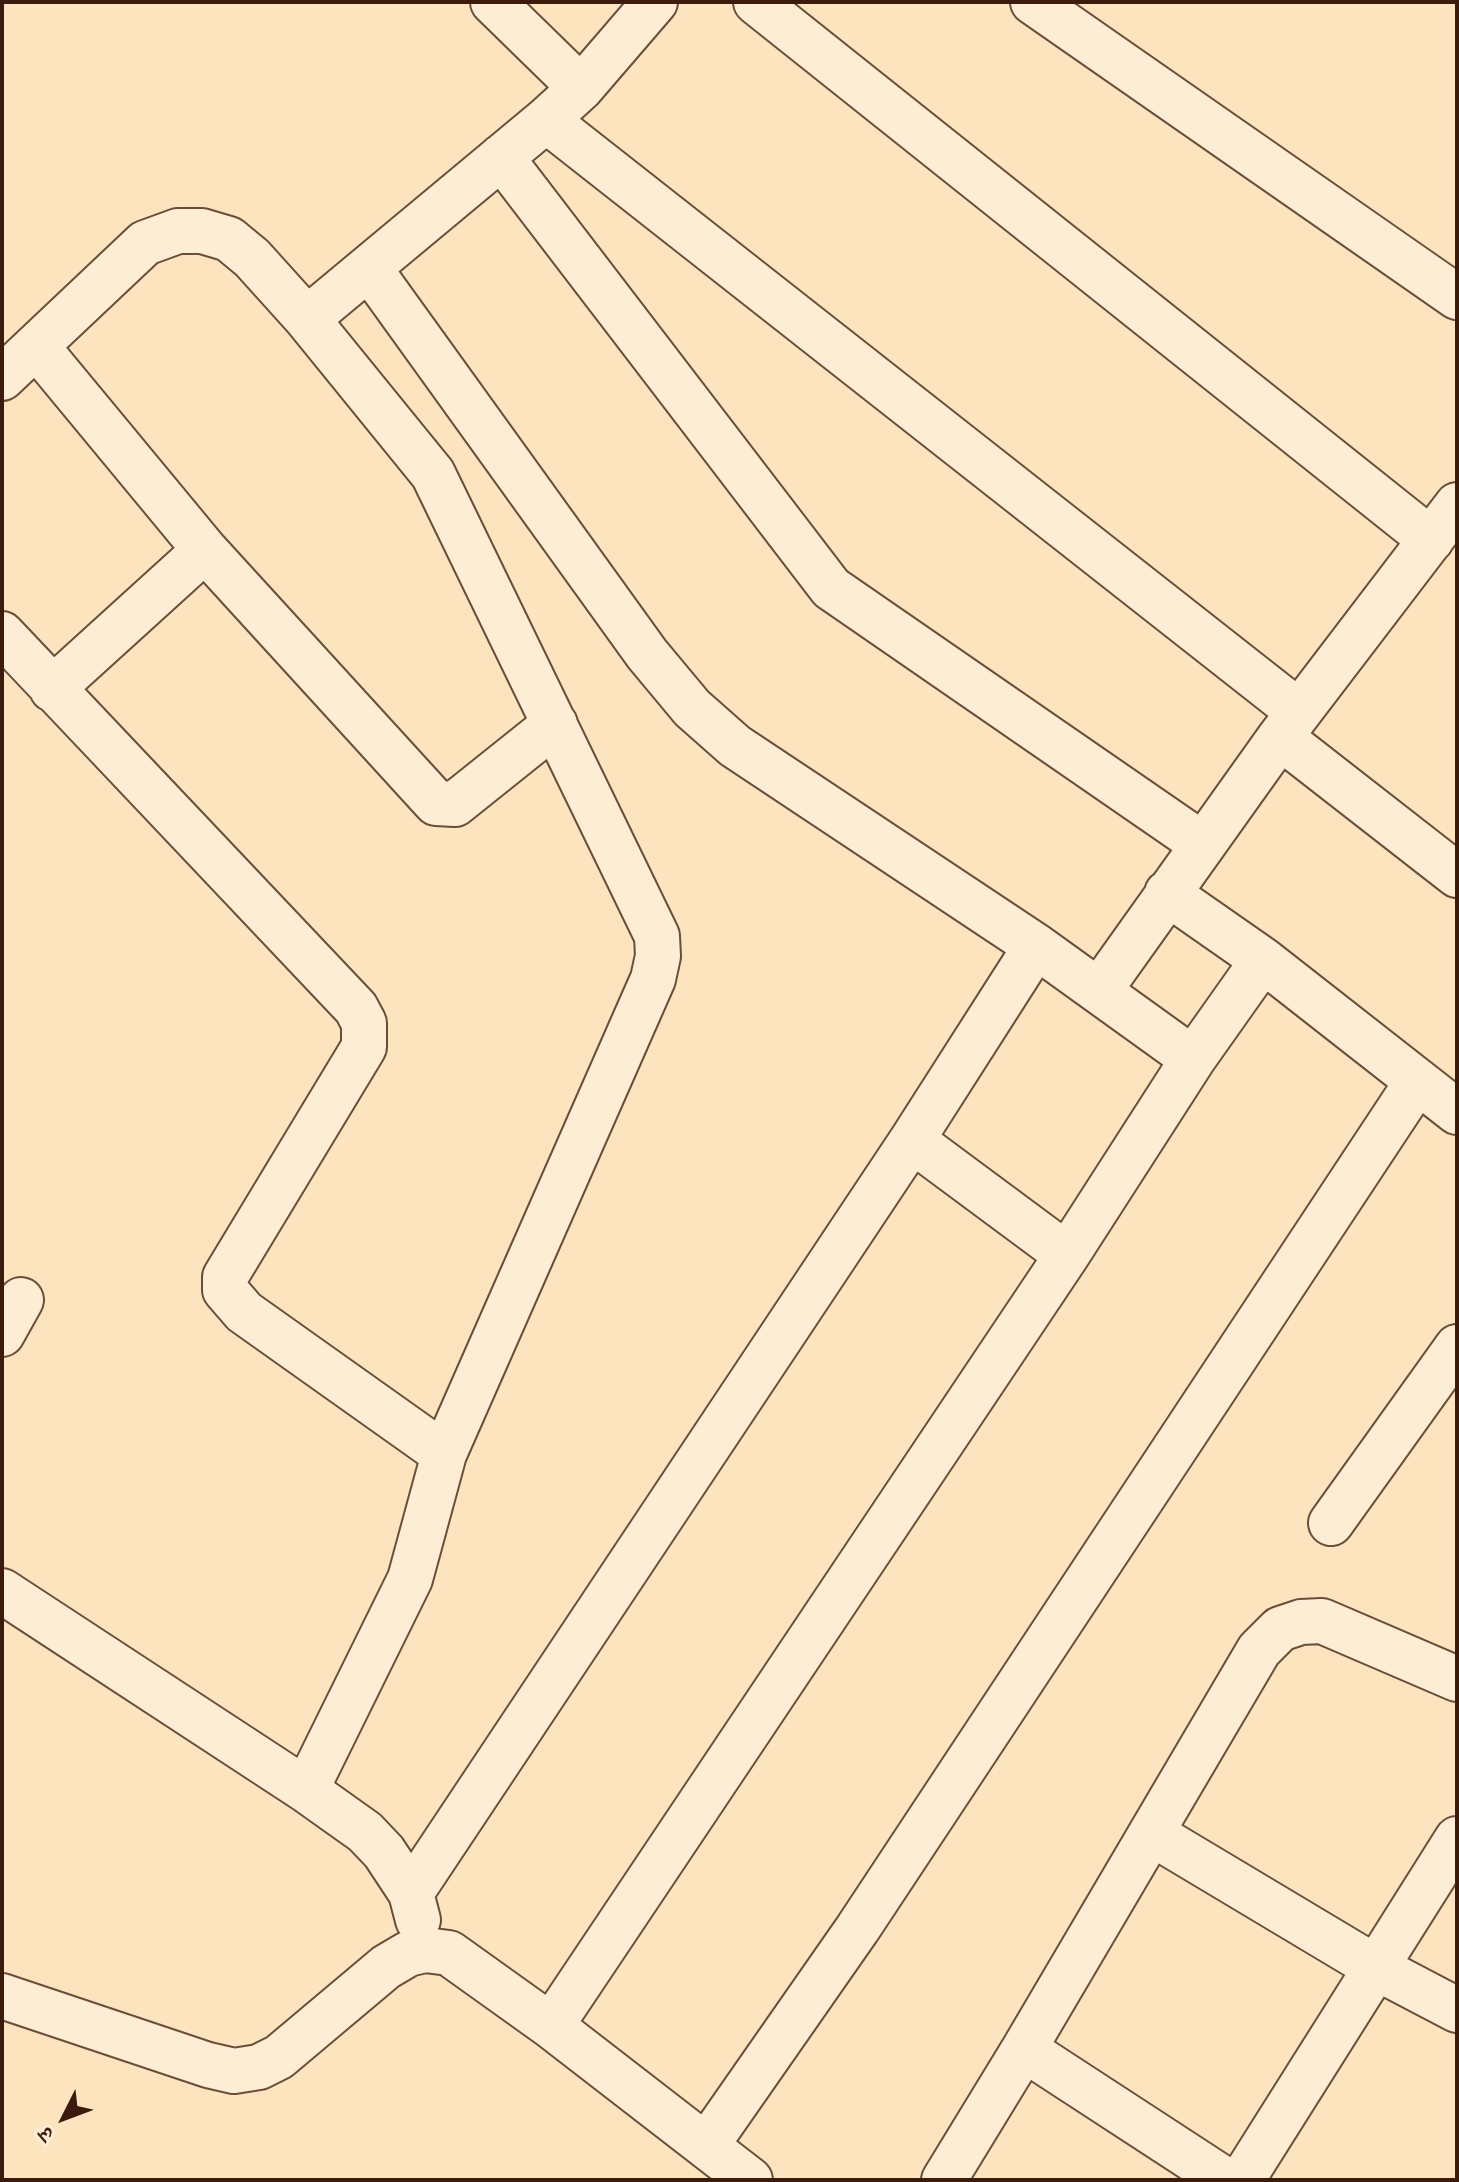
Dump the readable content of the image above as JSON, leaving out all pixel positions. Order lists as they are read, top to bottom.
{
  "north": "bottom left"
}
